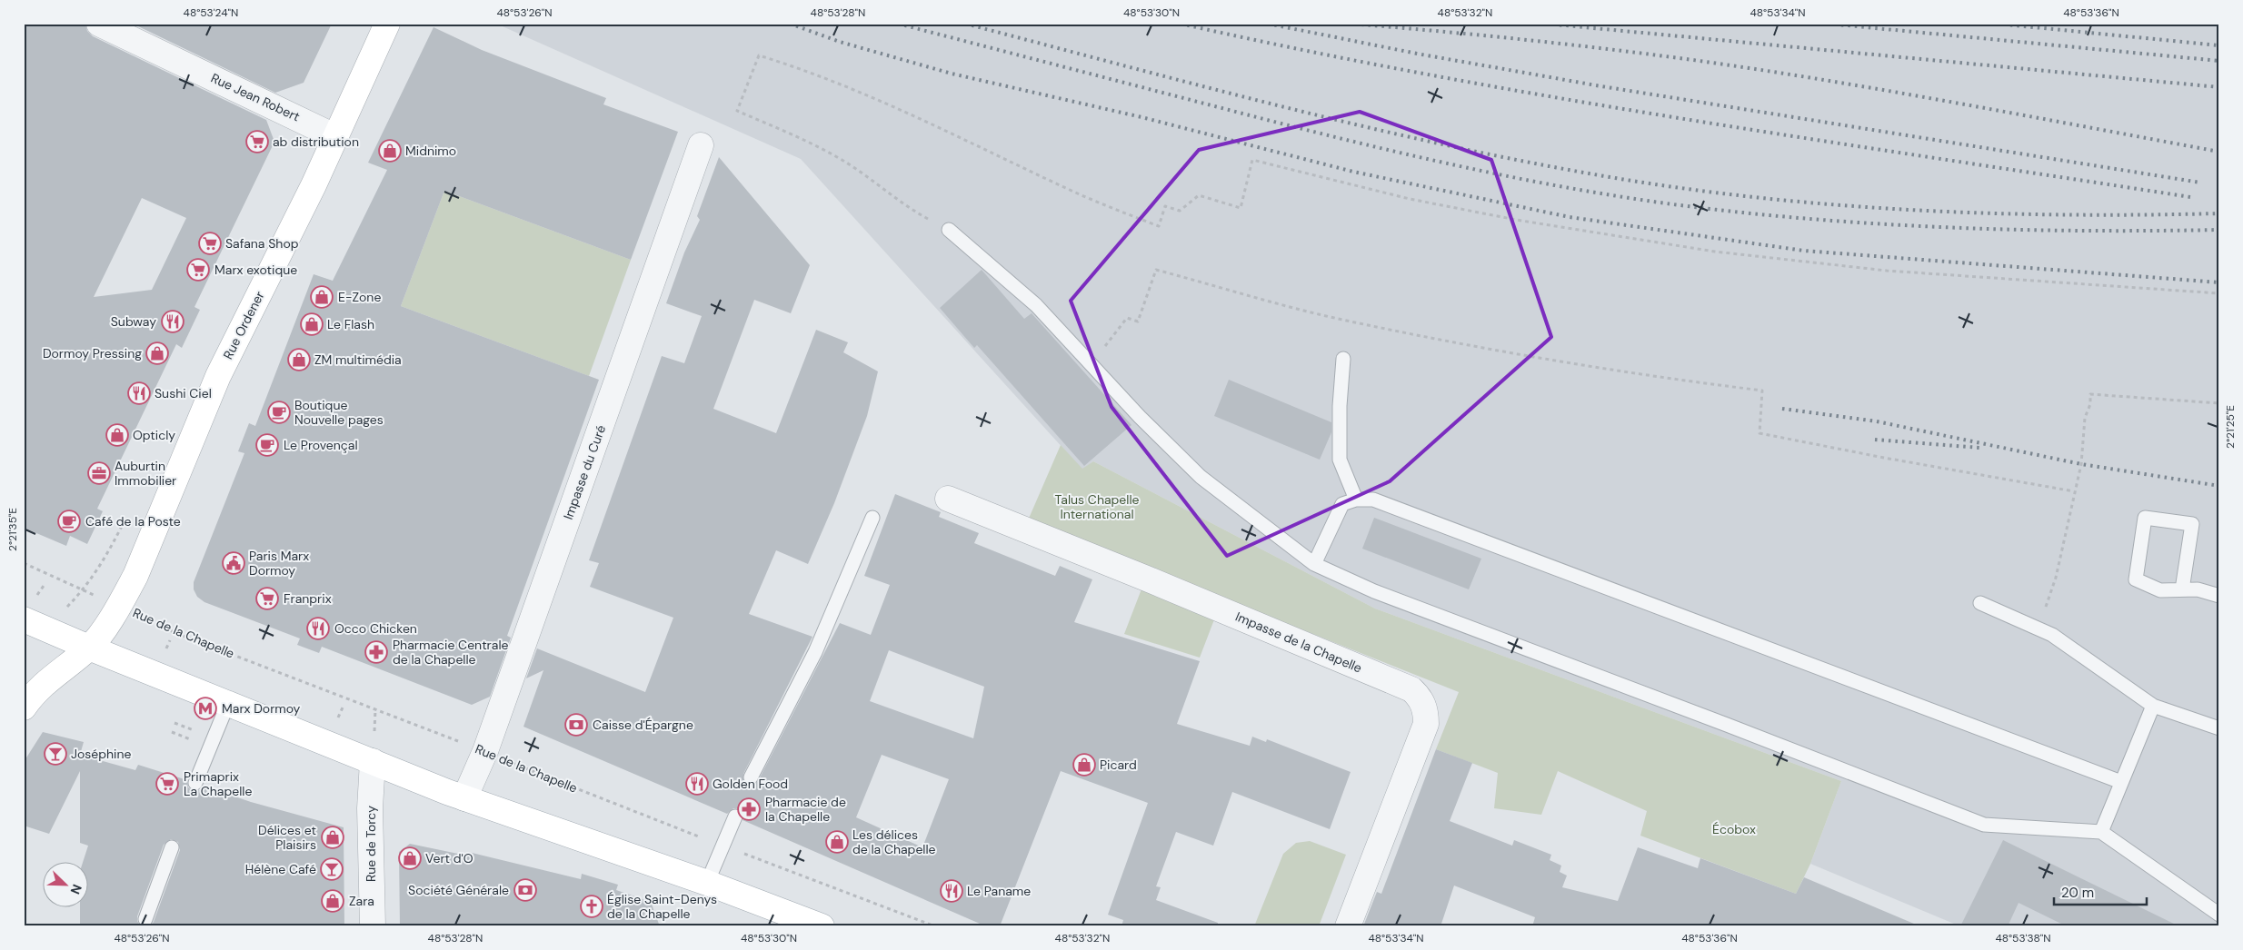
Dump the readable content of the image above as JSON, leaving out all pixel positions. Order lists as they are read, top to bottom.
{
  "streets": {
    "main road": ["Rue Ordener"],
    "street": [
      "Rue Jean Robert",
      "Impasse du Curé",
      "Impasse de la Chapelle",
      "Rue de Torcy"
    ],
    "path": ["Rue de la Chapelle"]
  },
  "crossings": [
    ["Rue Jean Robert", "Rue Ordener"],
    ["Rue Ordener", "Rue de la Chapelle"],
    ["Impasse du Curé", "Rue de la Chapelle"]
  ],
  "parks": ["Talus Chapelle International", "Écobox"],
  "places": {
    "supermarket": [
      "ab distribution",
      "Safana Shop",
      "Marx exotique",
      "Franprix",
      "Primaprix La Chapelle"
    ],
    "shop": [
      "Midnimo",
      "E-Zone",
      "Le Flash",
      "Dormoy Pressing",
      "ZM multimédia",
      "Opticly",
      "Picard",
      "Délices et Plaisirs",
      "Les délices de la Chapelle",
      "Vert d'O",
      "Zara"
    ],
    "restaurant": [
      "Subway",
      "Sushi Ciel",
      "Occo Chicken",
      "Golden Food",
      "Le Paname"
    ],
    "cafe": ["Boutique Nouvelle pages", "Le Provençal", "Café de la Poste"],
    "office": ["Auburtin Immobilier"],
    "public building": ["Paris Marx Dormoy"],
    "pharmacy": ["Pharmacie Centrale de la Chapelle", "Pharmacie de la Chapelle"],
    "metro station": ["Marx Dormoy"],
    "bank": ["Caisse d'Épargne", "Société Générale"],
    "bar": ["Joséphine", "Hélène Café"],
    "church": ["Église Saint-Denys de la Chapelle"]
  },
  "scale_bar": "20 m",
  "north": "bottom right",
  "coordinates": [
    "48°53'24\"N",
    "48°53'26\"N",
    "48°53'28\"N",
    "48°53'30\"N",
    "48°53'32\"N",
    "48°53'34\"N",
    "48°53'36\"N",
    "2°21'25\"E",
    "2°21'35\"E",
    "48°53'38\"N"
  ]
}
